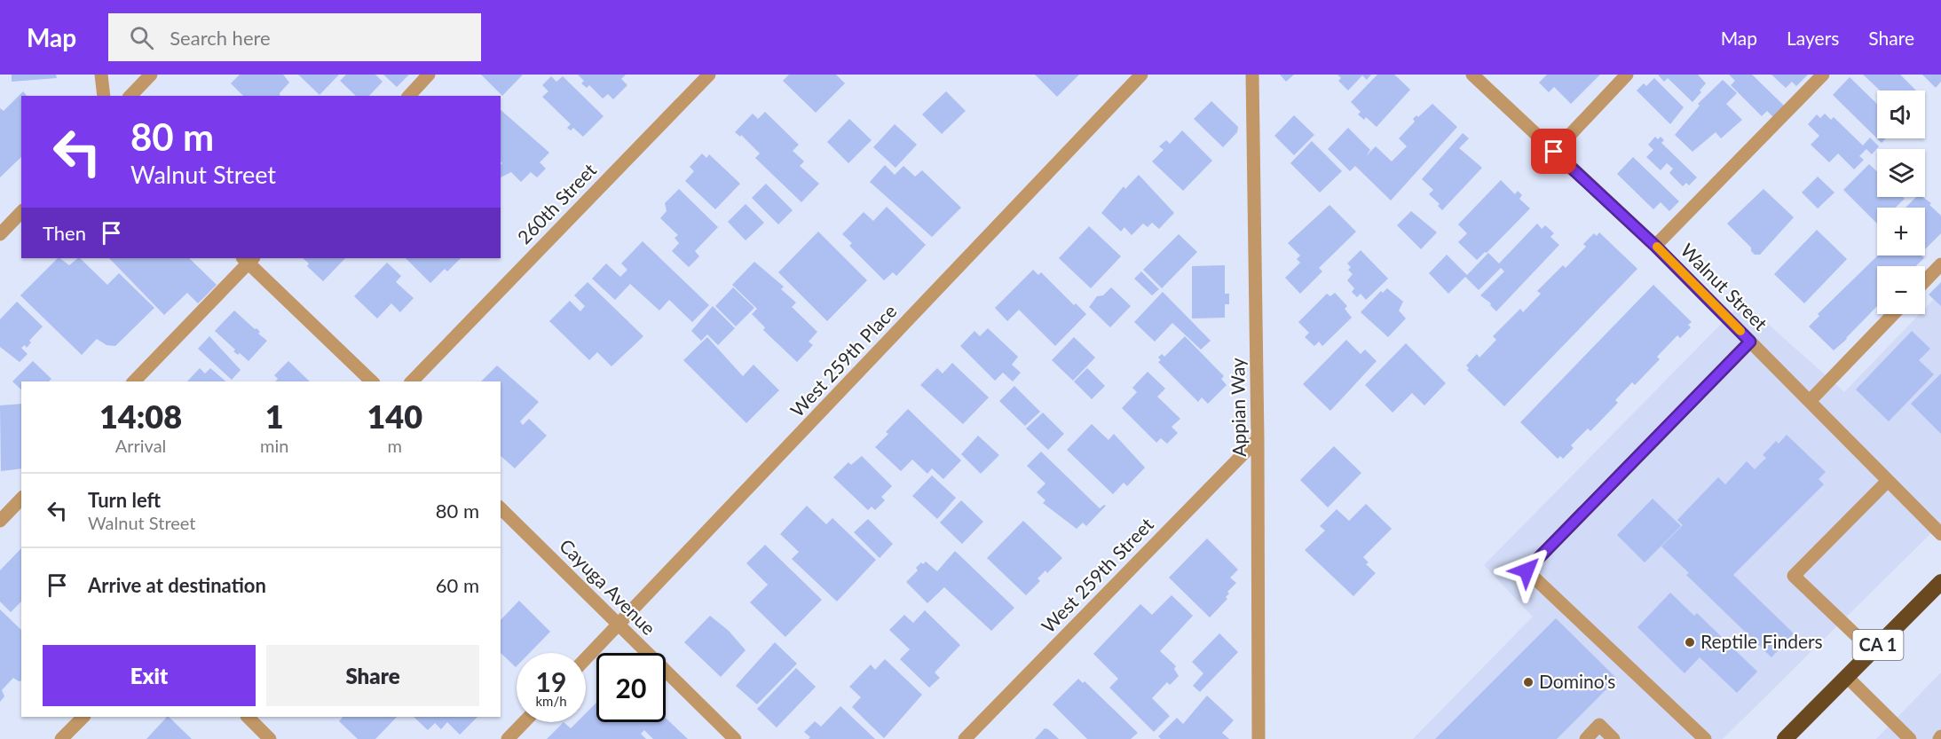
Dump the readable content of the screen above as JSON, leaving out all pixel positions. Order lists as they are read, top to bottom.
{
  "streets": {
    "highway": ["CA 1"],
    "street": [
      "260th Street",
      "Walnut Street",
      "West 259th Place",
      "Appian Way",
      "West 259th Street",
      "Cayuga Avenue"
    ]
  },
  "crossings": [
    ["West 259th Place", "Cayuga Avenue"],
    ["Appian Way", "West 259th Street"]
  ],
  "places": ["Reptile Finders", "Domino's"],
  "page": {
    "header": "Map",
    "search": "Search here",
    "nav": ["Map", "Layers", "Share"],
    "map_buttons": ["+", "−"],
    "turn": ["80 m", "Walnut Street"],
    "then": "Then",
    "eta": [
      "14:08",
      "Arrival",
      "1",
      "min",
      "140",
      "m"
    ],
    "list": [
      {
        "name": "Turn left",
        "note": "Walnut Street",
        "value": "80 m"
      },
      {
        "name": "Arrive at destination",
        "value": "60 m"
      }
    ],
    "buttons": ["Exit", "Share"],
    "speed": "19 km/h",
    "limit": "20"
  }
}
